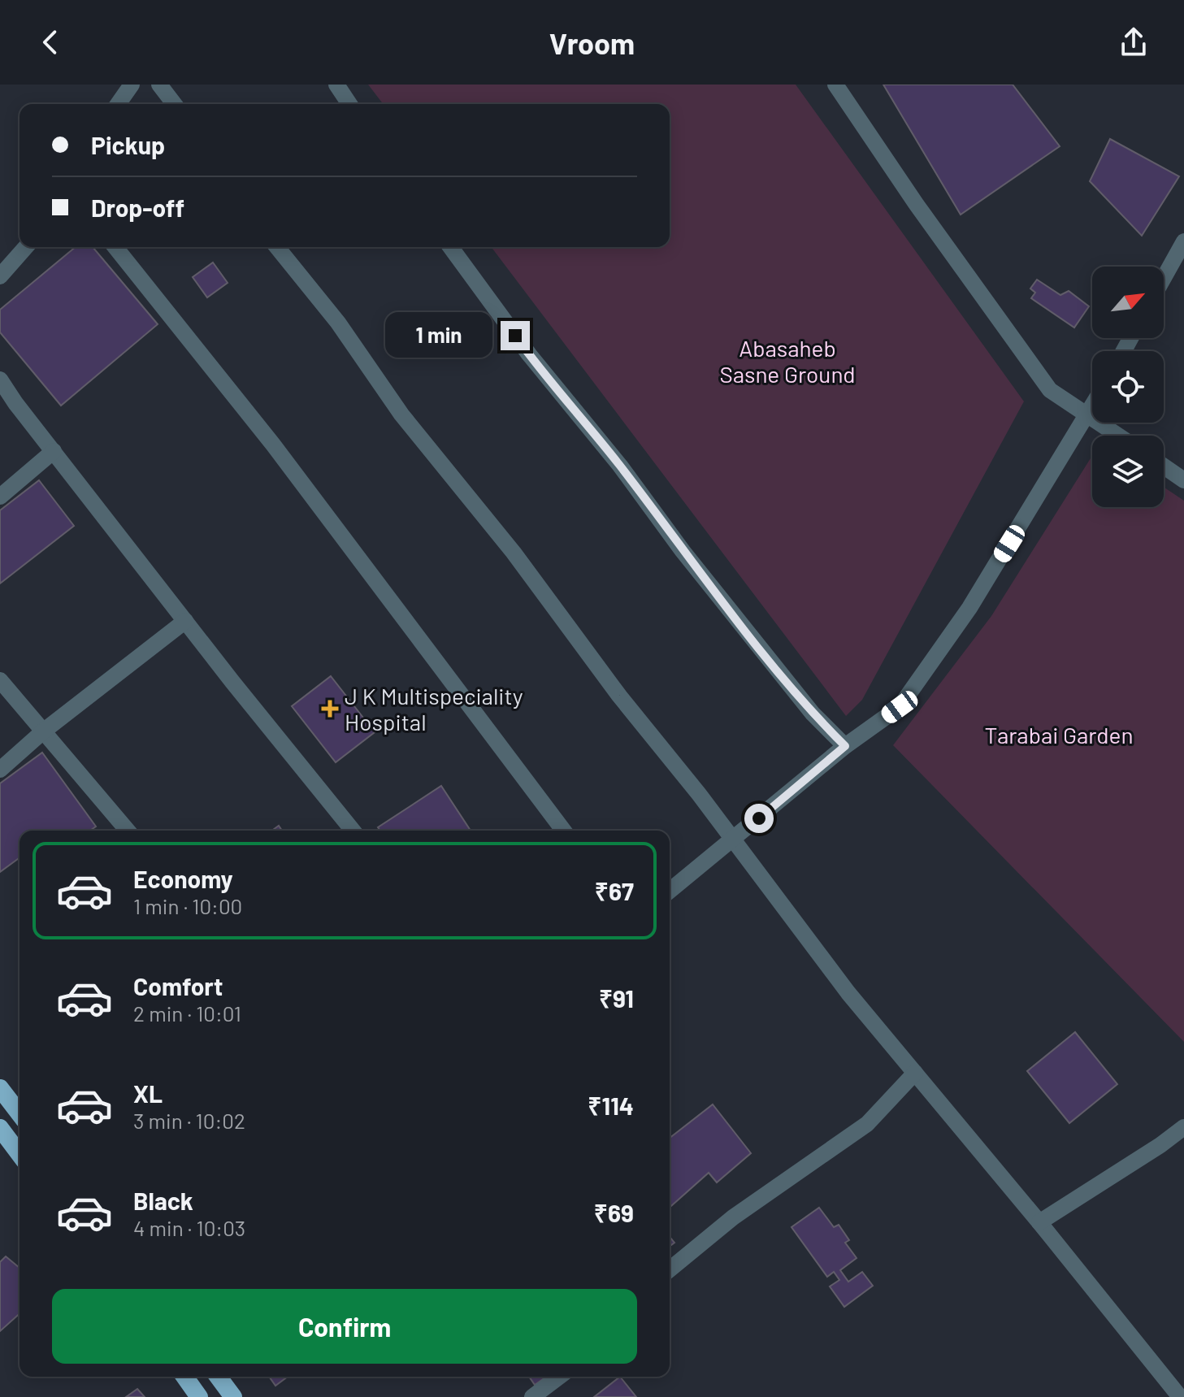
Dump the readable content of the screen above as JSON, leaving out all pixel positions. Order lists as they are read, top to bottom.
{
  "parks": ["Abasaheb Sasne Ground", "Tarabai Garden"],
  "places": {
    "health": ["J K Multispeciality Hospital"]
  },
  "north": "top right",
  "page": {
    "header": "Vroom",
    "banner": ["Pickup", "Drop-off"],
    "bubble": "1 min",
    "list": [
      {
        "name": "Economy",
        "note": "1 min · 10:00",
        "value": "₹67"
      },
      {
        "name": "Comfort",
        "note": "2 min · 10:01",
        "value": "₹91"
      },
      {
        "name": "XL",
        "note": "3 min · 10:02",
        "value": "₹114"
      },
      {
        "name": "Black",
        "note": "4 min · 10:03",
        "value": "₹69"
      }
    ],
    "buttons": "Confirm"
  }
}
